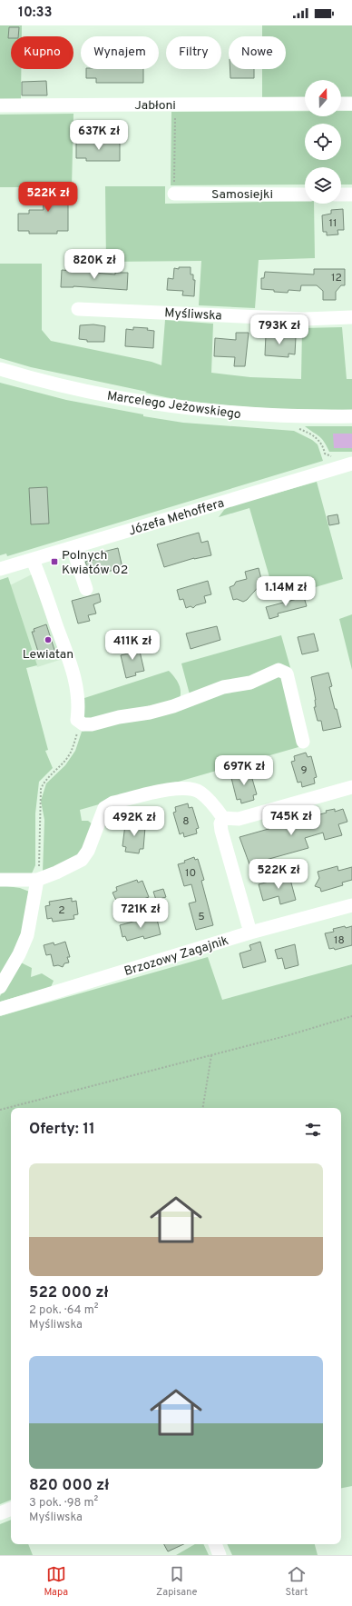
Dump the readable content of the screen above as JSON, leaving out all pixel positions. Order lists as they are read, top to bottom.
{
  "streets": {
    "street": [
      "Jabłoni",
      "Samosiejki",
      "Myśliwska",
      "Marcelego Jeżowskiego",
      "Józefa Mehoffera",
      "Brzozowy Zagajnik"
    ]
  },
  "places": {
    "transit": ["Polnych Kwiatów 02"],
    "other": ["Lewiatan"]
  },
  "house_numbers": [
    "11",
    "12",
    "9",
    "8",
    "10",
    "2",
    "5",
    "18"
  ],
  "north": "top",
  "page": {
    "status": "10:33",
    "chip": [
      "Kupno",
      "Wynajem",
      "Filtry",
      "Nowe"
    ],
    "price": [
      "637K zł",
      "522K zł",
      "820K zł",
      "793K zł",
      "1.14M zł",
      "411K zł",
      "697K zł",
      "745K zł",
      "492K zł",
      "522K zł",
      "721K zł"
    ],
    "heading": "Oferty: 11",
    "list": [
      {
        "name": "522 000 zł",
        "note": "2 pok. · 64 m² · Myśliwska"
      },
      {
        "name": "820 000 zł",
        "note": "3 pok. · 98 m² · Myśliwska"
      }
    ],
    "tabs": ["Mapa", "Zapisane", "Start"]
  }
}
